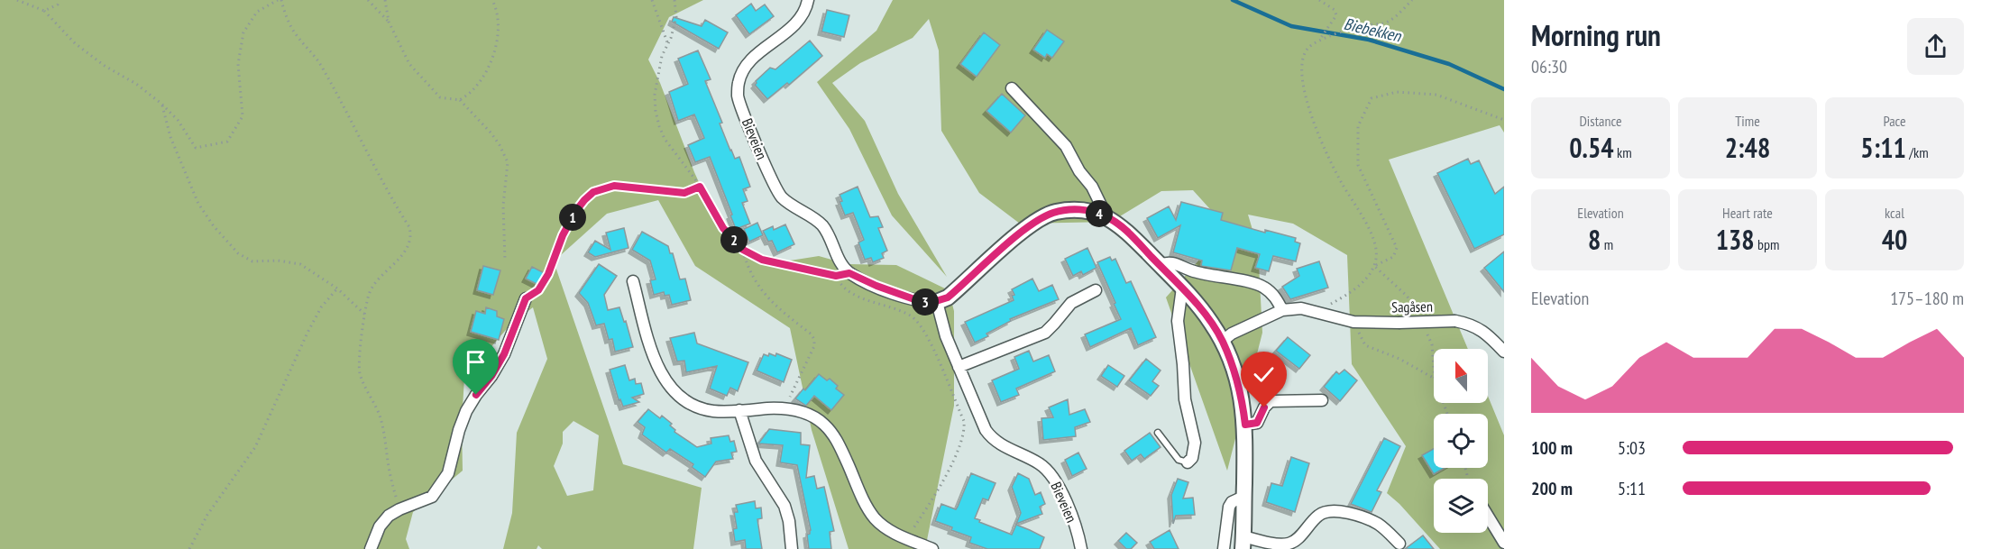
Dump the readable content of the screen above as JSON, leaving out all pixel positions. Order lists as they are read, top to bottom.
{
  "streets": {
    "street": ["Bieveien", "Sagåsen"]
  },
  "water": ["Biebekken"],
  "north": "top",
  "page": {
    "heading": ["Morning run", "06:30"],
    "stats": [
      ["Distance", "0.54 km"],
      ["Time", "2:48"],
      ["Pace", "5:11 /km"],
      ["Elevation", "8 m"],
      ["Heart rate", "138 bpm"],
      ["kcal", "40"]
    ],
    "pins": [
      "4",
      "1",
      "2",
      "3"
    ],
    "chart": ["Elevation", "175–180 m"],
    "list": [
      {
        "name": "100 m",
        "note": "5:03"
      },
      {
        "name": "200 m",
        "note": "5:11"
      }
    ]
  }
}
